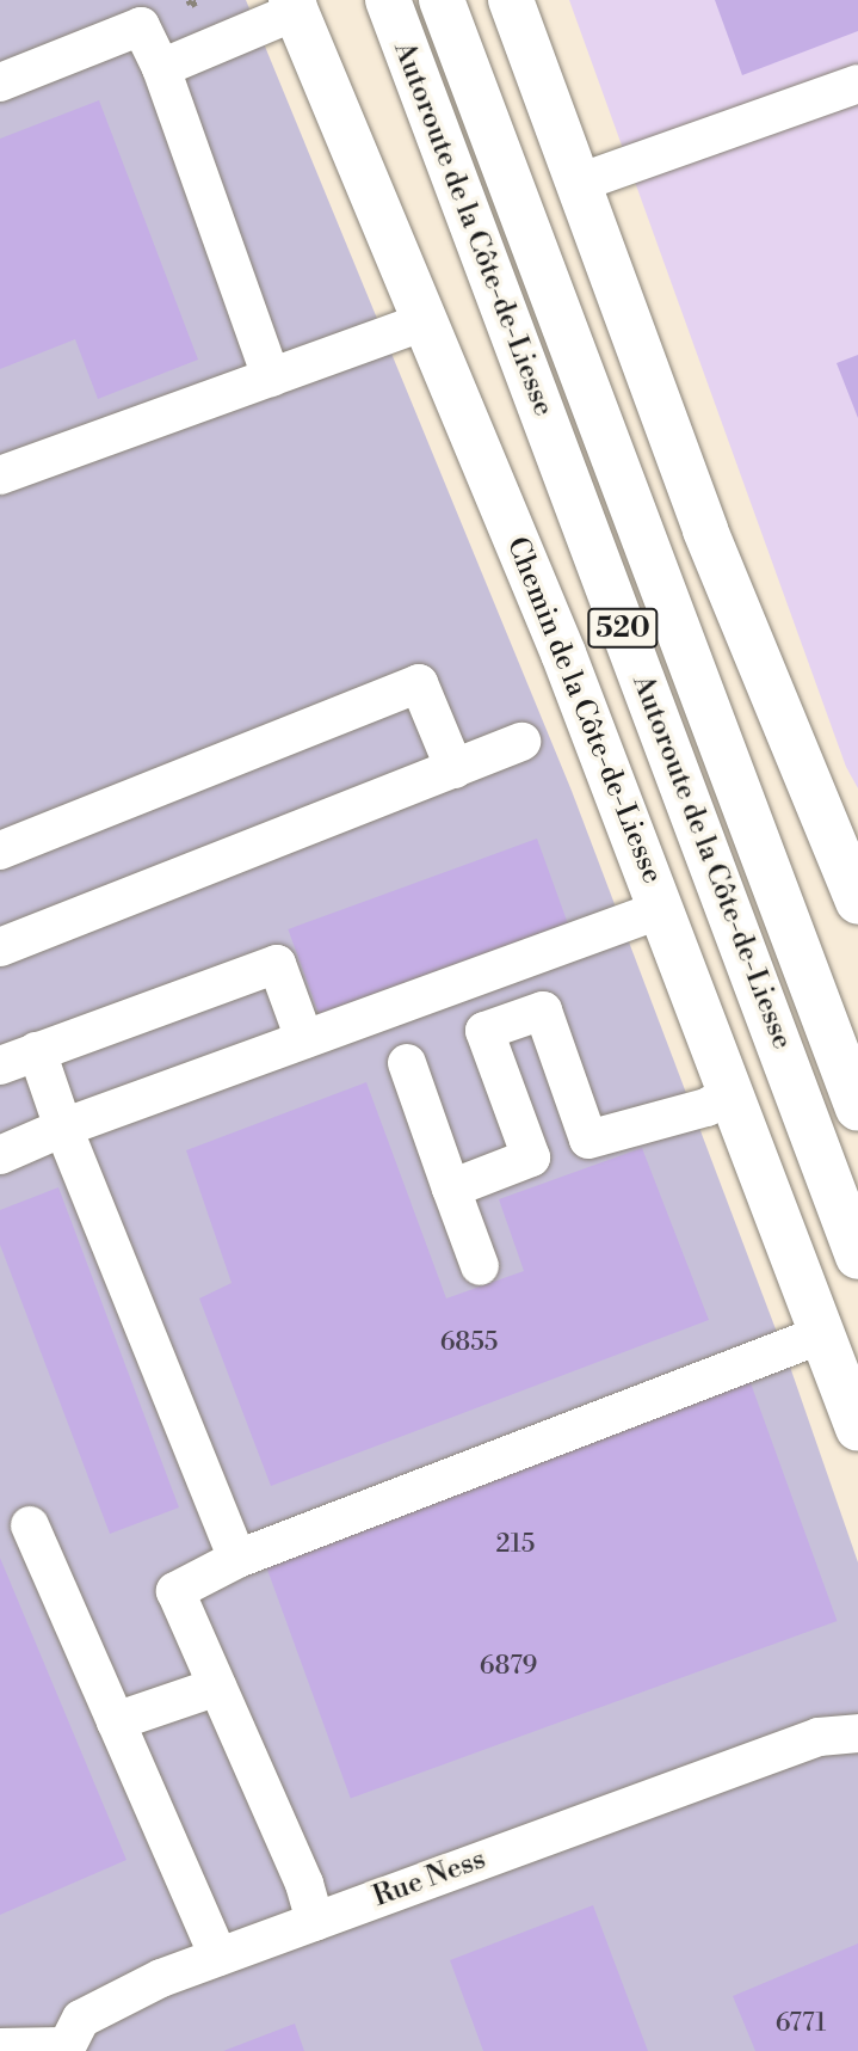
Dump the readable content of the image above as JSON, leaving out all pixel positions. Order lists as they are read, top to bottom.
{
  "streets": {
    "main road": ["Autoroute de la Côte-de-Liesse", "520", "Chemin de la Côte-de-Liesse"],
    "street": ["Rue Ness"]
  },
  "house_numbers": [
    "6855",
    "215",
    "6879",
    "6771"
  ]
}
